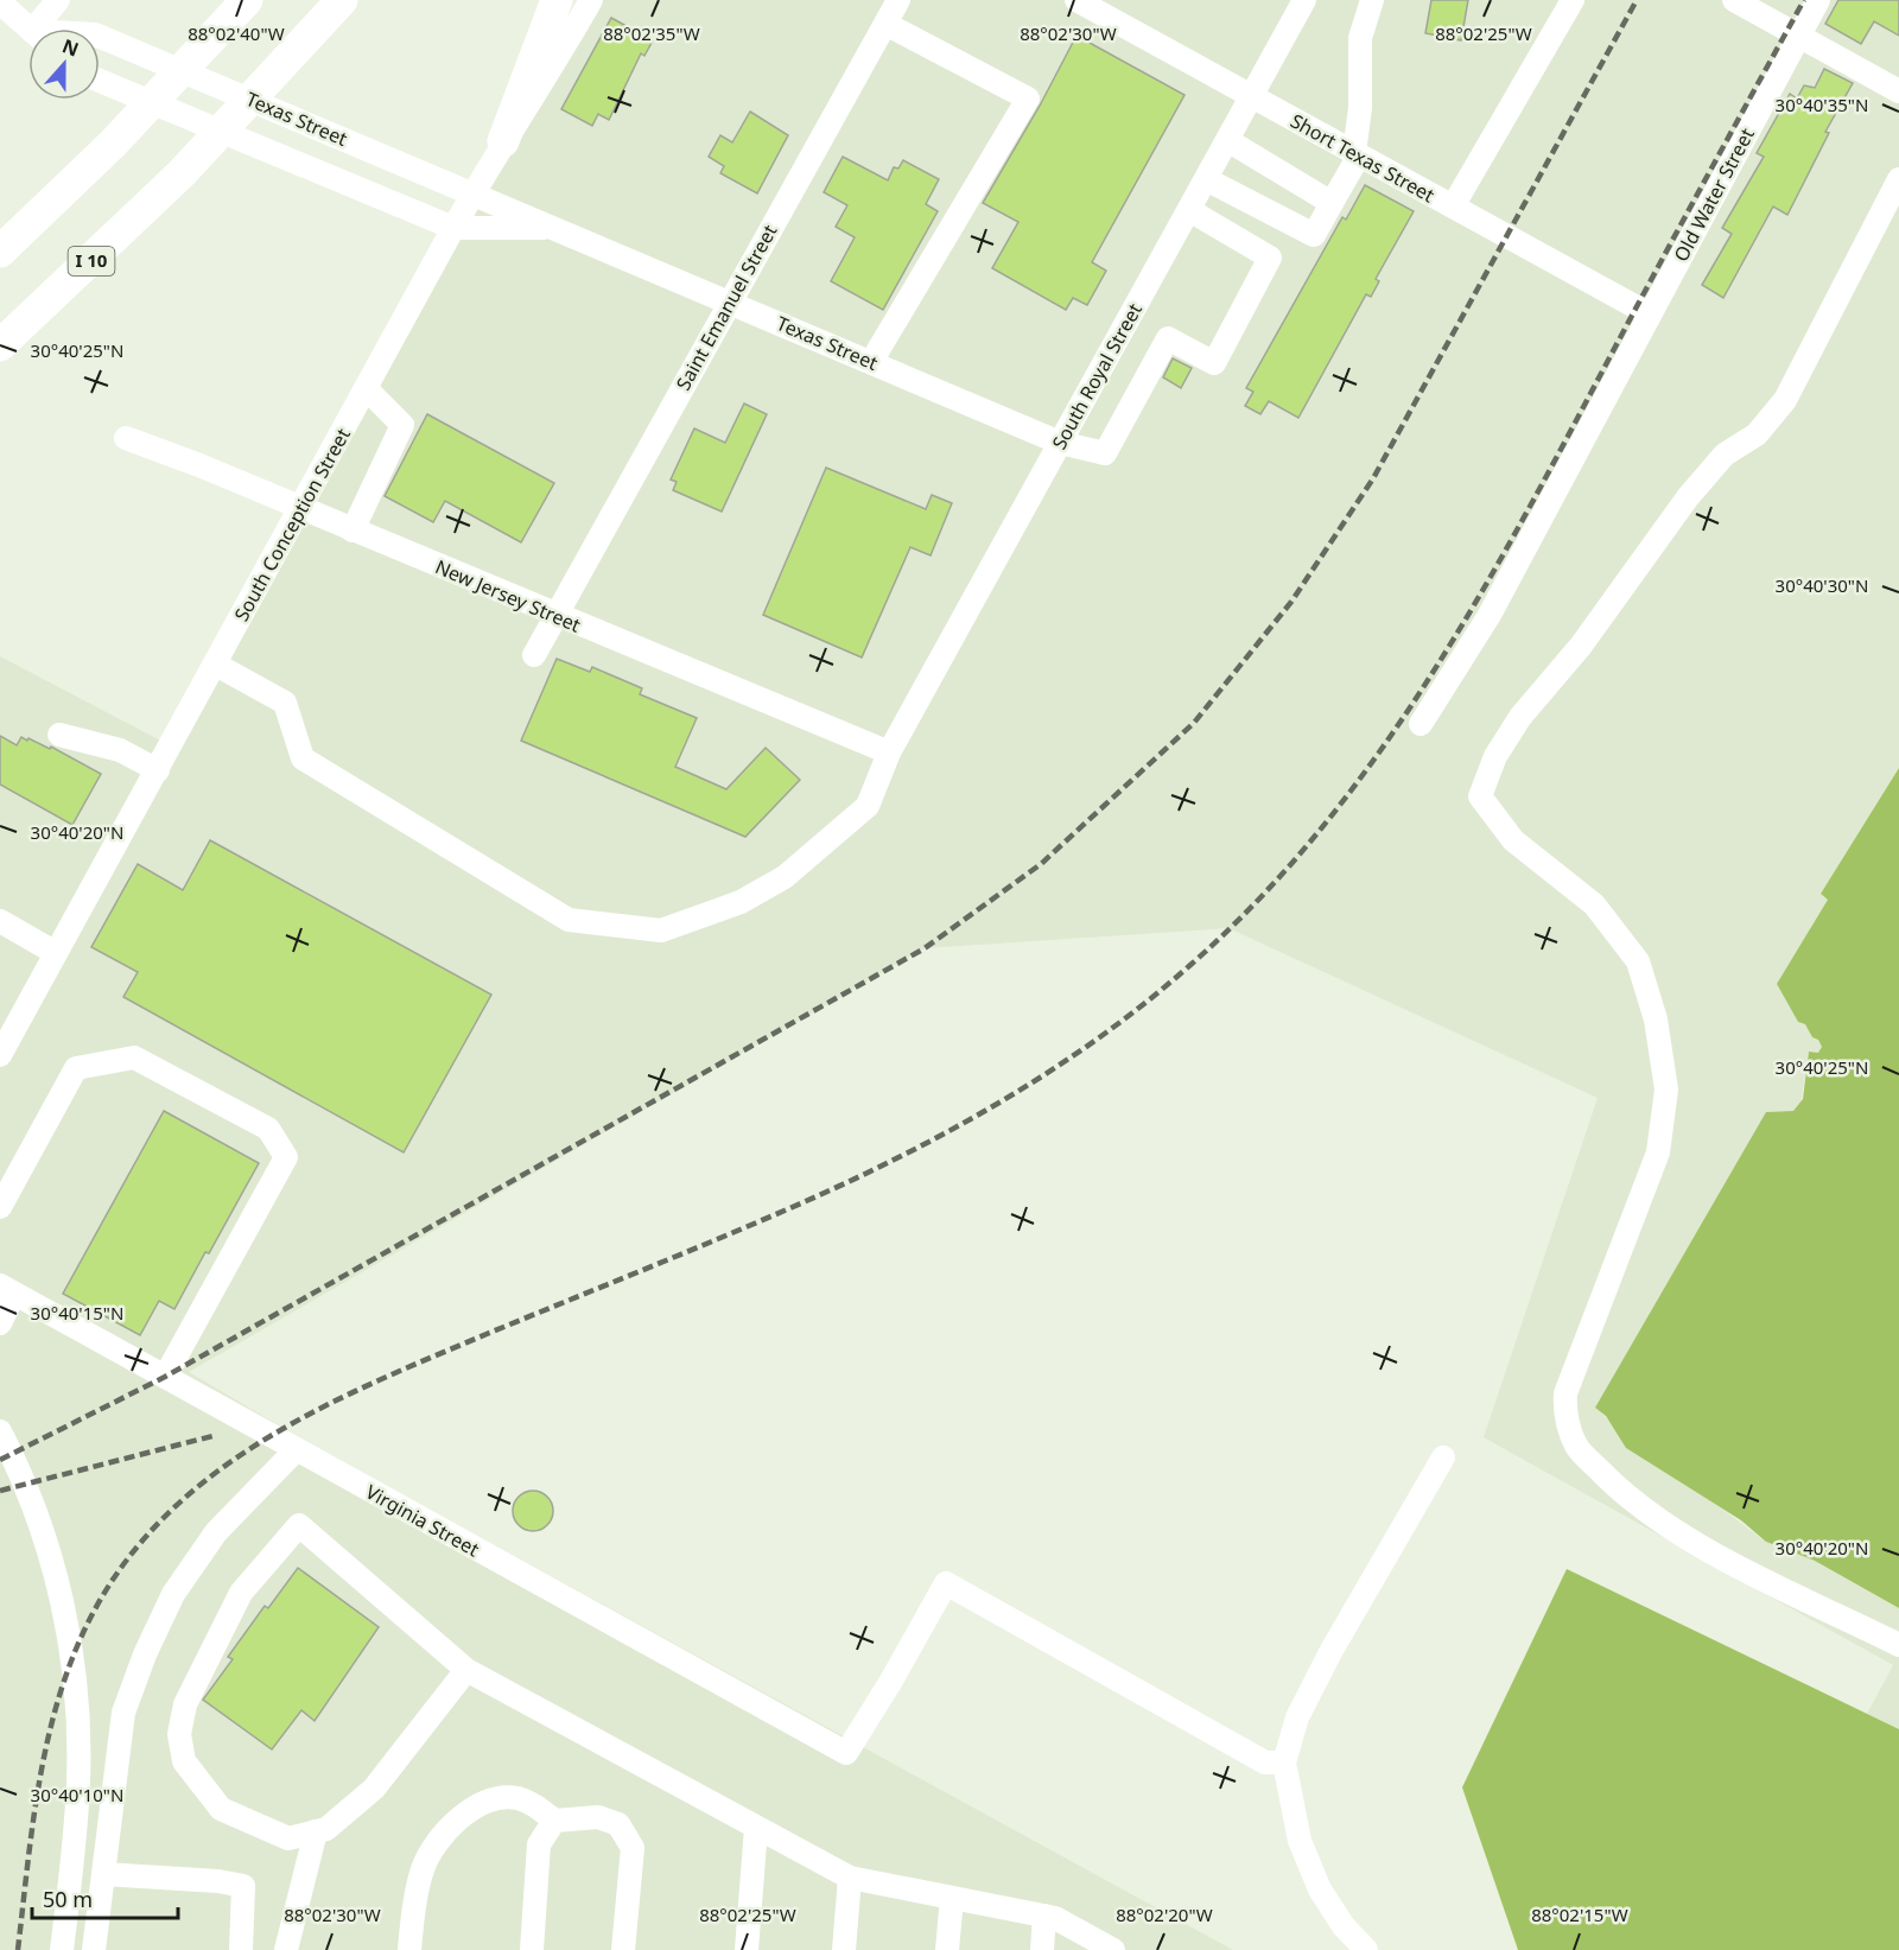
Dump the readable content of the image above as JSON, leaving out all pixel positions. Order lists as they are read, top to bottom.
{
  "streets": {
    "highway": ["I 10"],
    "street": [
      "Texas Street",
      "Short Texas Street",
      "Old Water Street",
      "Saint Emanuel Street",
      "South Royal Street",
      "South Conception Street",
      "New Jersey Street",
      "Virginia Street"
    ]
  },
  "crossings": [
    ["Texas Street", "Saint Emanuel Street"],
    ["Texas Street", "South Royal Street"],
    ["Texas Street", "South Conception Street"],
    ["Short Texas Street", "Old Water Street"],
    ["Short Texas Street", "South Royal Street"],
    ["Saint Emanuel Street", "New Jersey Street"],
    ["South Royal Street", "South Conception Street"],
    ["South Royal Street", "New Jersey Street"],
    ["South Conception Street", "New Jersey Street"]
  ],
  "scale_bar": "50 m",
  "north": "top",
  "coordinates": [
    "88°02'40\"W",
    "88°02'35\"W",
    "88°02'30\"W",
    "88°02'25\"W",
    "30°40'35\"N",
    "30°40'25\"N",
    "30°40'30\"N",
    "30°40'20\"N",
    "30°40'15\"N",
    "30°40'10\"N",
    "88°02'20\"W",
    "88°02'15\"W"
  ]
}
